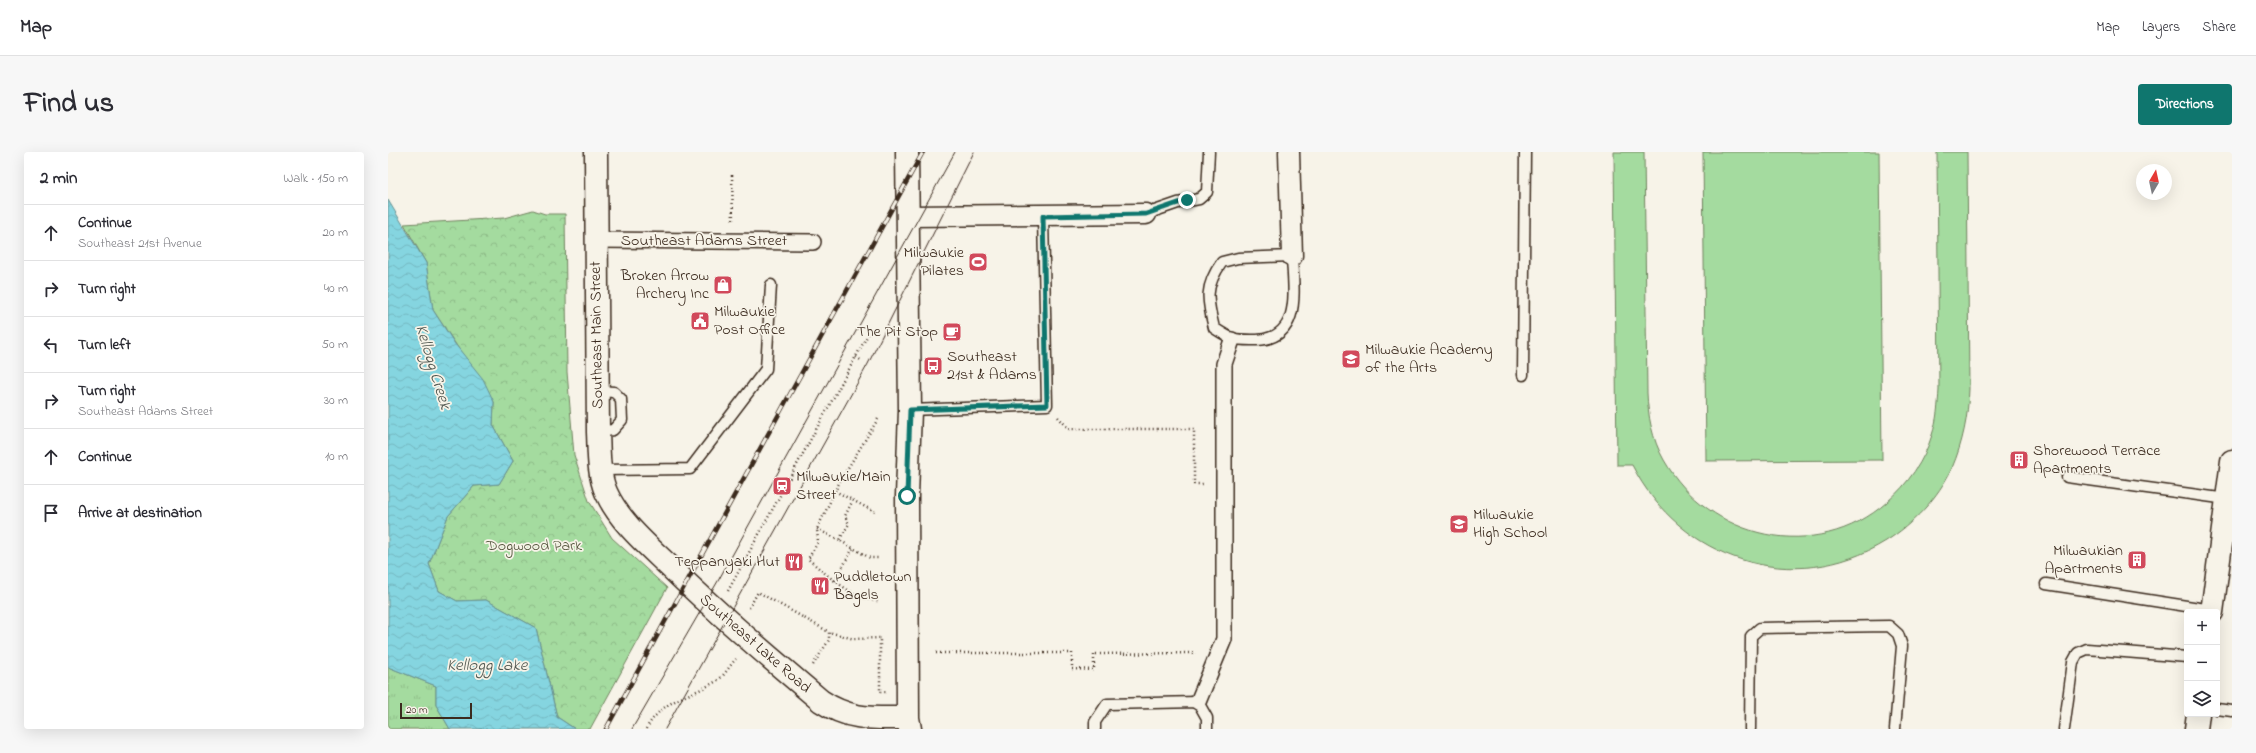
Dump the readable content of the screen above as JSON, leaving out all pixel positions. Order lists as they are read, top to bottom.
{
  "streets": {
    "street": ["Southeast Adams Street", "Southeast Main Street", "Southeast Lake Road"]
  },
  "crossings": [
    ["Southeast Adams Street", "Southeast Main Street"],
    ["Southeast Main Street", "Southeast Lake Road"]
  ],
  "water": ["Kellogg Creek", "Kellogg Lake"],
  "parks": ["Dogwood Park"],
  "places": {
    "sports": ["Milwaukie Pilates"],
    "shop": ["Broken Arrow Archery Inc"],
    "public building": ["Milwaukie Post Office"],
    "cafe": ["The Pit Stop"],
    "school or university": ["Milwaukie Academy of the Arts", "Milwaukie High School"],
    "bus stop": ["Southeast 21st & Adams"],
    "building": ["Shorewood Terrace Apartments", "Milwaukian Apartments"],
    "station": ["Milwaukie/Main Street"],
    "restaurant": ["Teppanyaki Hut", "Puddletown Bagels"]
  },
  "scale_bar": "20 m",
  "north": "top",
  "page": {
    "header": "Map",
    "nav": ["Map", "Layers", "Share"],
    "title": "Find us",
    "buttons": "Directions",
    "heading": ["2 min", "Walk · 150 m"],
    "list": [
      ["Continue", "Southeast 21st Avenue", "20 m"],
      ["Turn right", "40 m"],
      ["Turn left", "50 m"],
      ["Turn right", "Southeast Adams Street", "30 m"],
      ["Continue", "10 m"],
      "Arrive at destination"
    ],
    "map_buttons": ["+", "−"],
    "scale": "20 m"
  }
}
